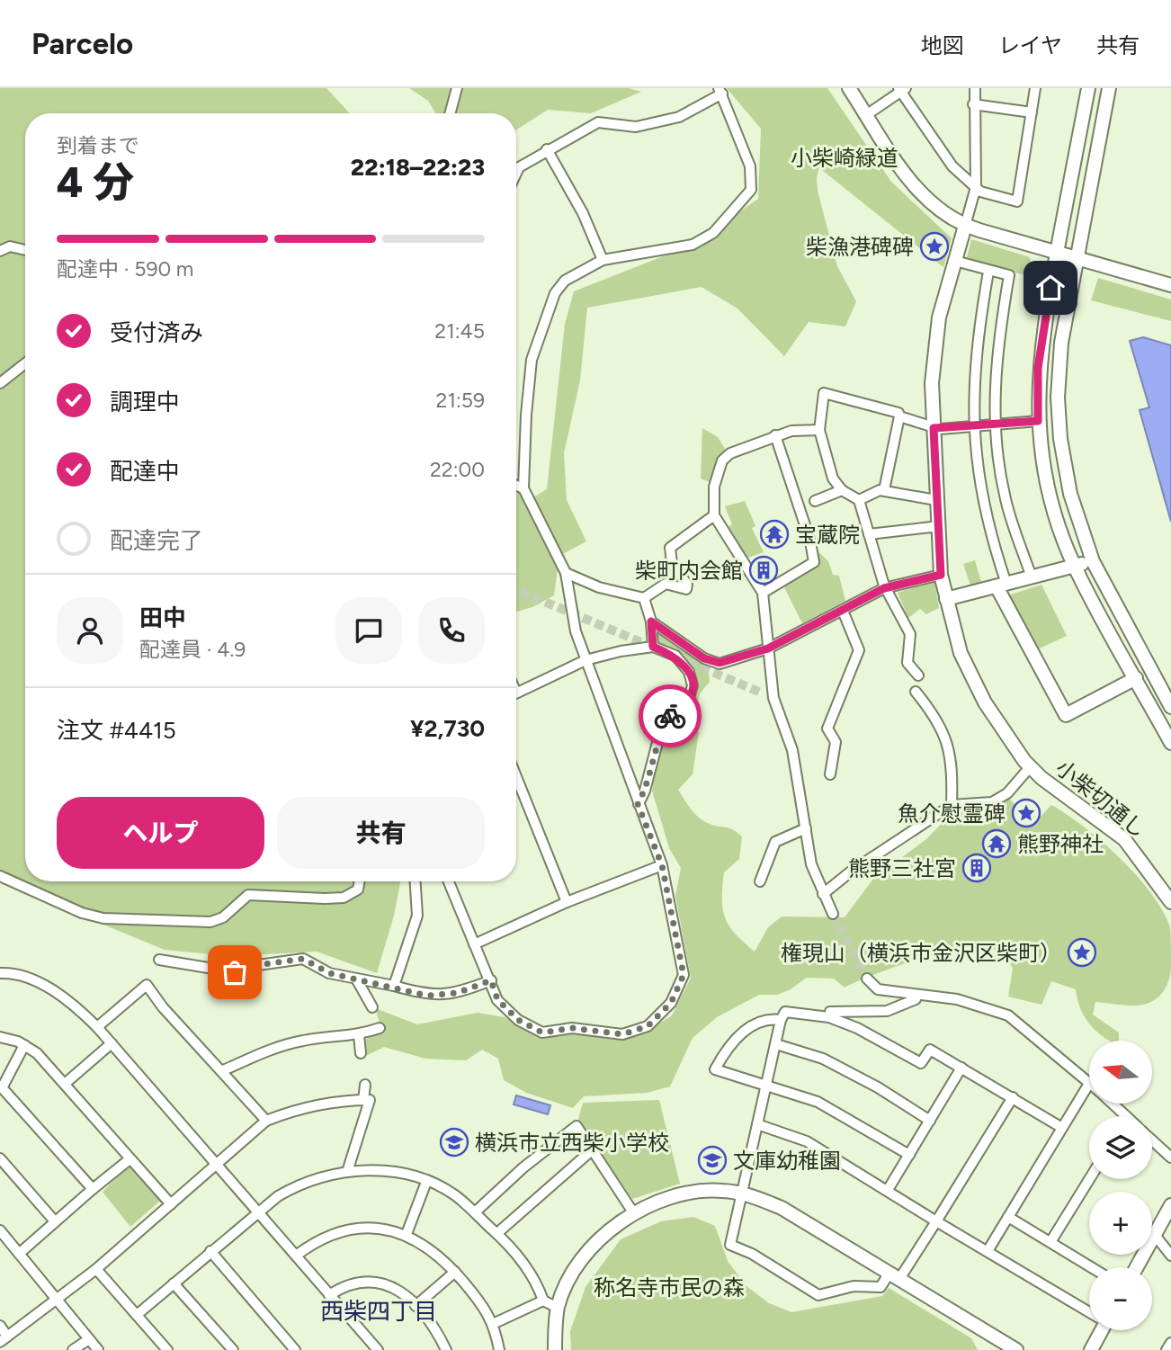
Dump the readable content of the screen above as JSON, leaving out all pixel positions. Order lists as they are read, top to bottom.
{
  "streets": {
    "street": ["小柴切通し"]
  },
  "districts": ["西柴四丁目"],
  "parks": ["小柴崎緑道", "称名寺市民の森"],
  "places": {
    "place": ["柴漁港碑碑", "魚介慰霊碑", "権現山（横浜市金沢区柴町）"],
    "temple": ["宝蔵院", "熊野神社"],
    "building": ["柴町内会館", "熊野三社宮"],
    "school or university": ["横浜市立西柴小学校", "文庫幼稚園"]
  },
  "north": "left",
  "page": {
    "header": "Parcelo",
    "nav": ["地図", "レイヤ", "共有"],
    "heading": ["4 分", "到着まで", "22:18–22:23"],
    "panel": [
      "田中",
      "配達員 · 4.9",
      "注文 #4415",
      "¥2,730"
    ],
    "bar": "配達中 · 590 m",
    "list": [
      ["受付済み", "21:45"],
      ["調理中", "21:59"],
      ["配達中", "22:00"],
      "配達完了"
    ],
    "buttons": ["ヘルプ", "共有"],
    "map_buttons": ["+", "−"]
  }
}
